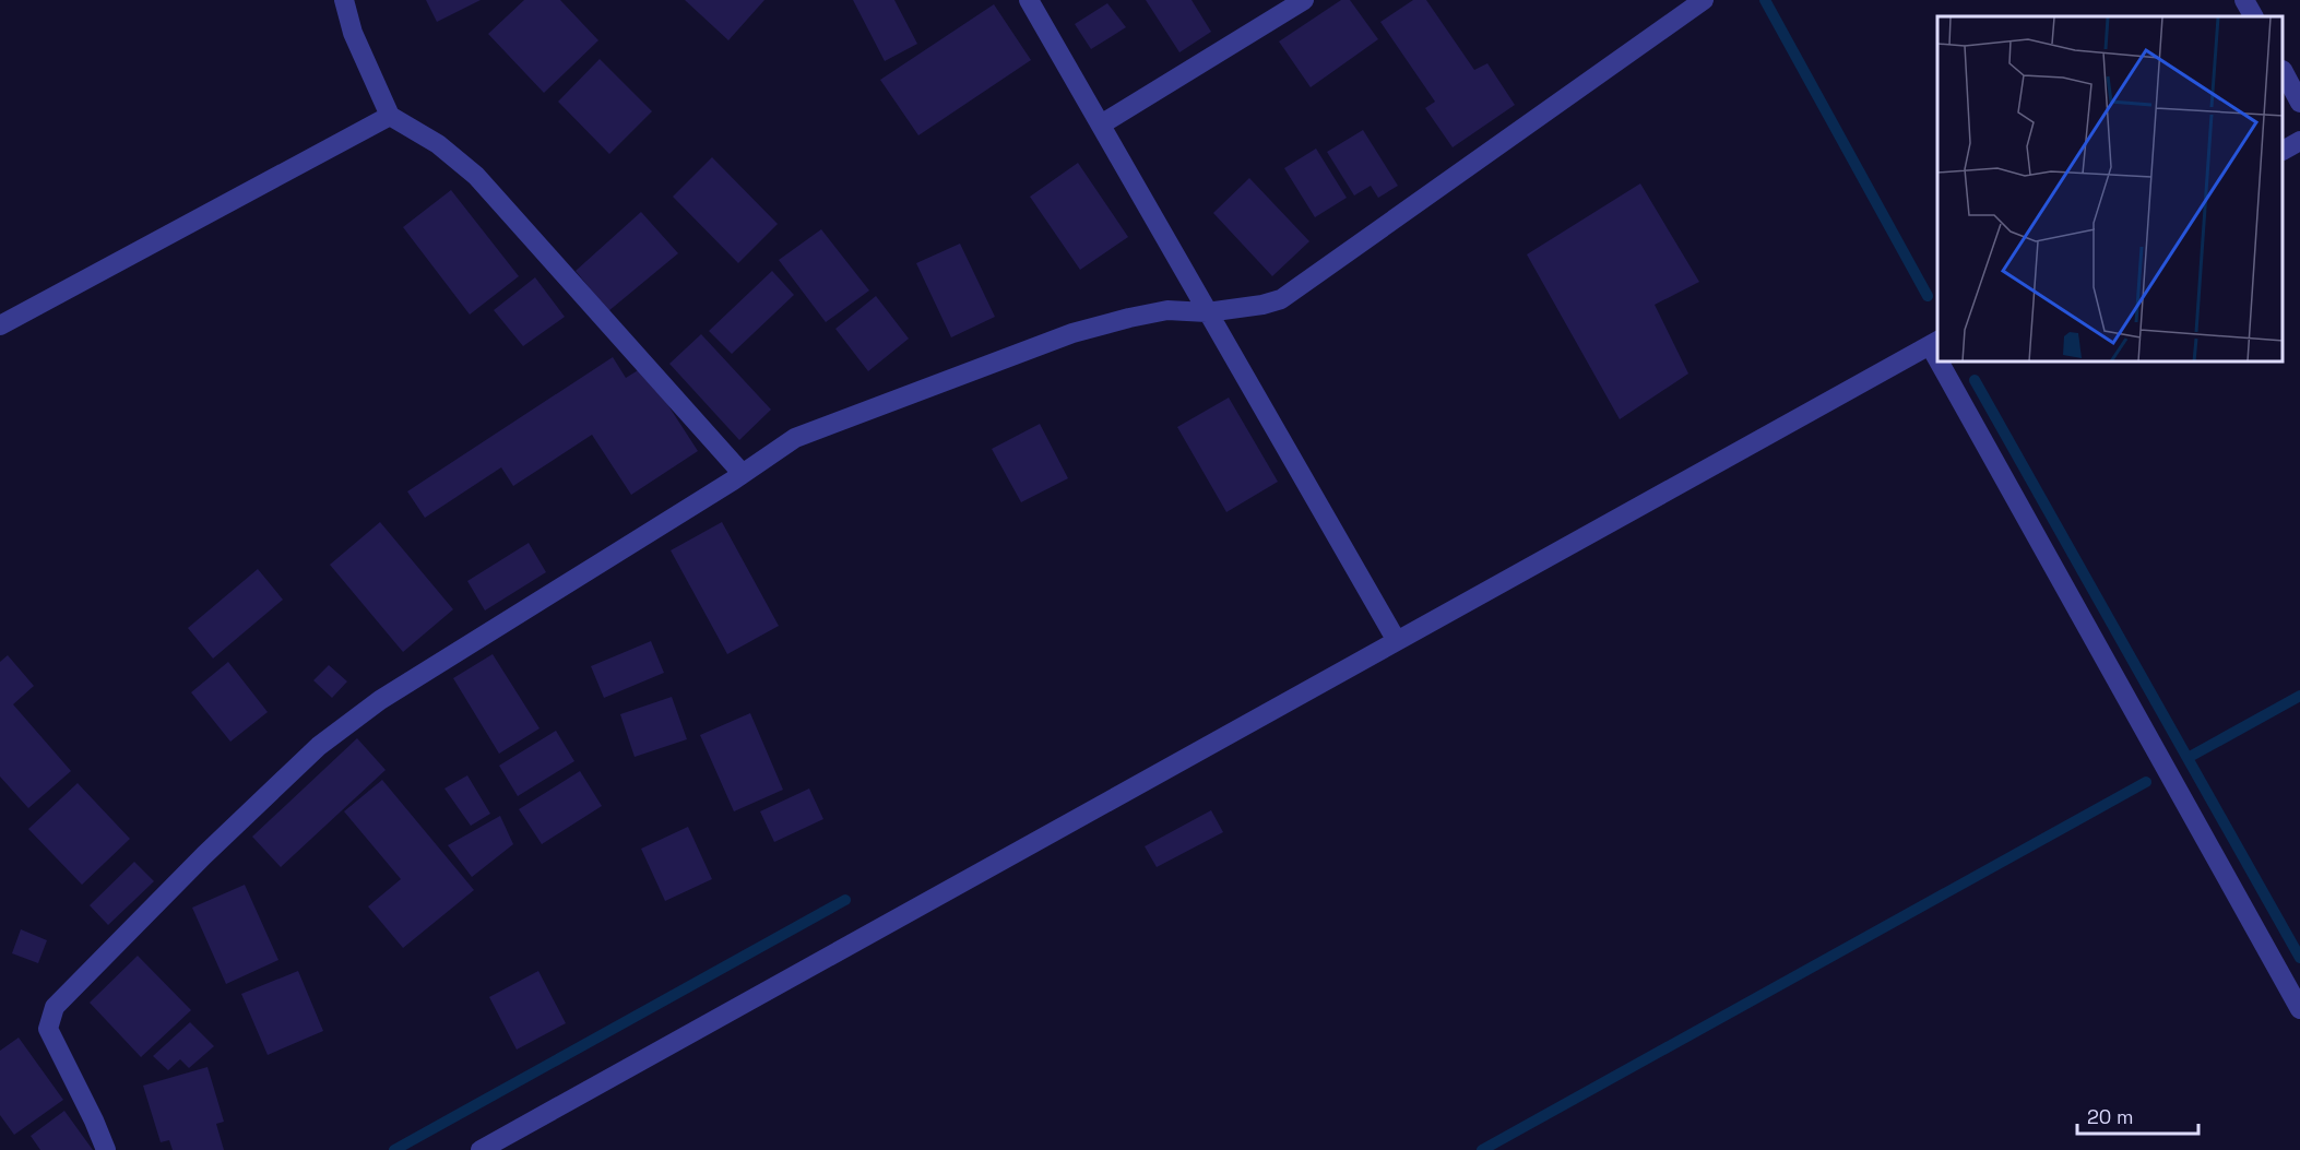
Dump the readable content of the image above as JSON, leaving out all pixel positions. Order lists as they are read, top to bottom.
{
  "scale_bar": "20 m"
}
